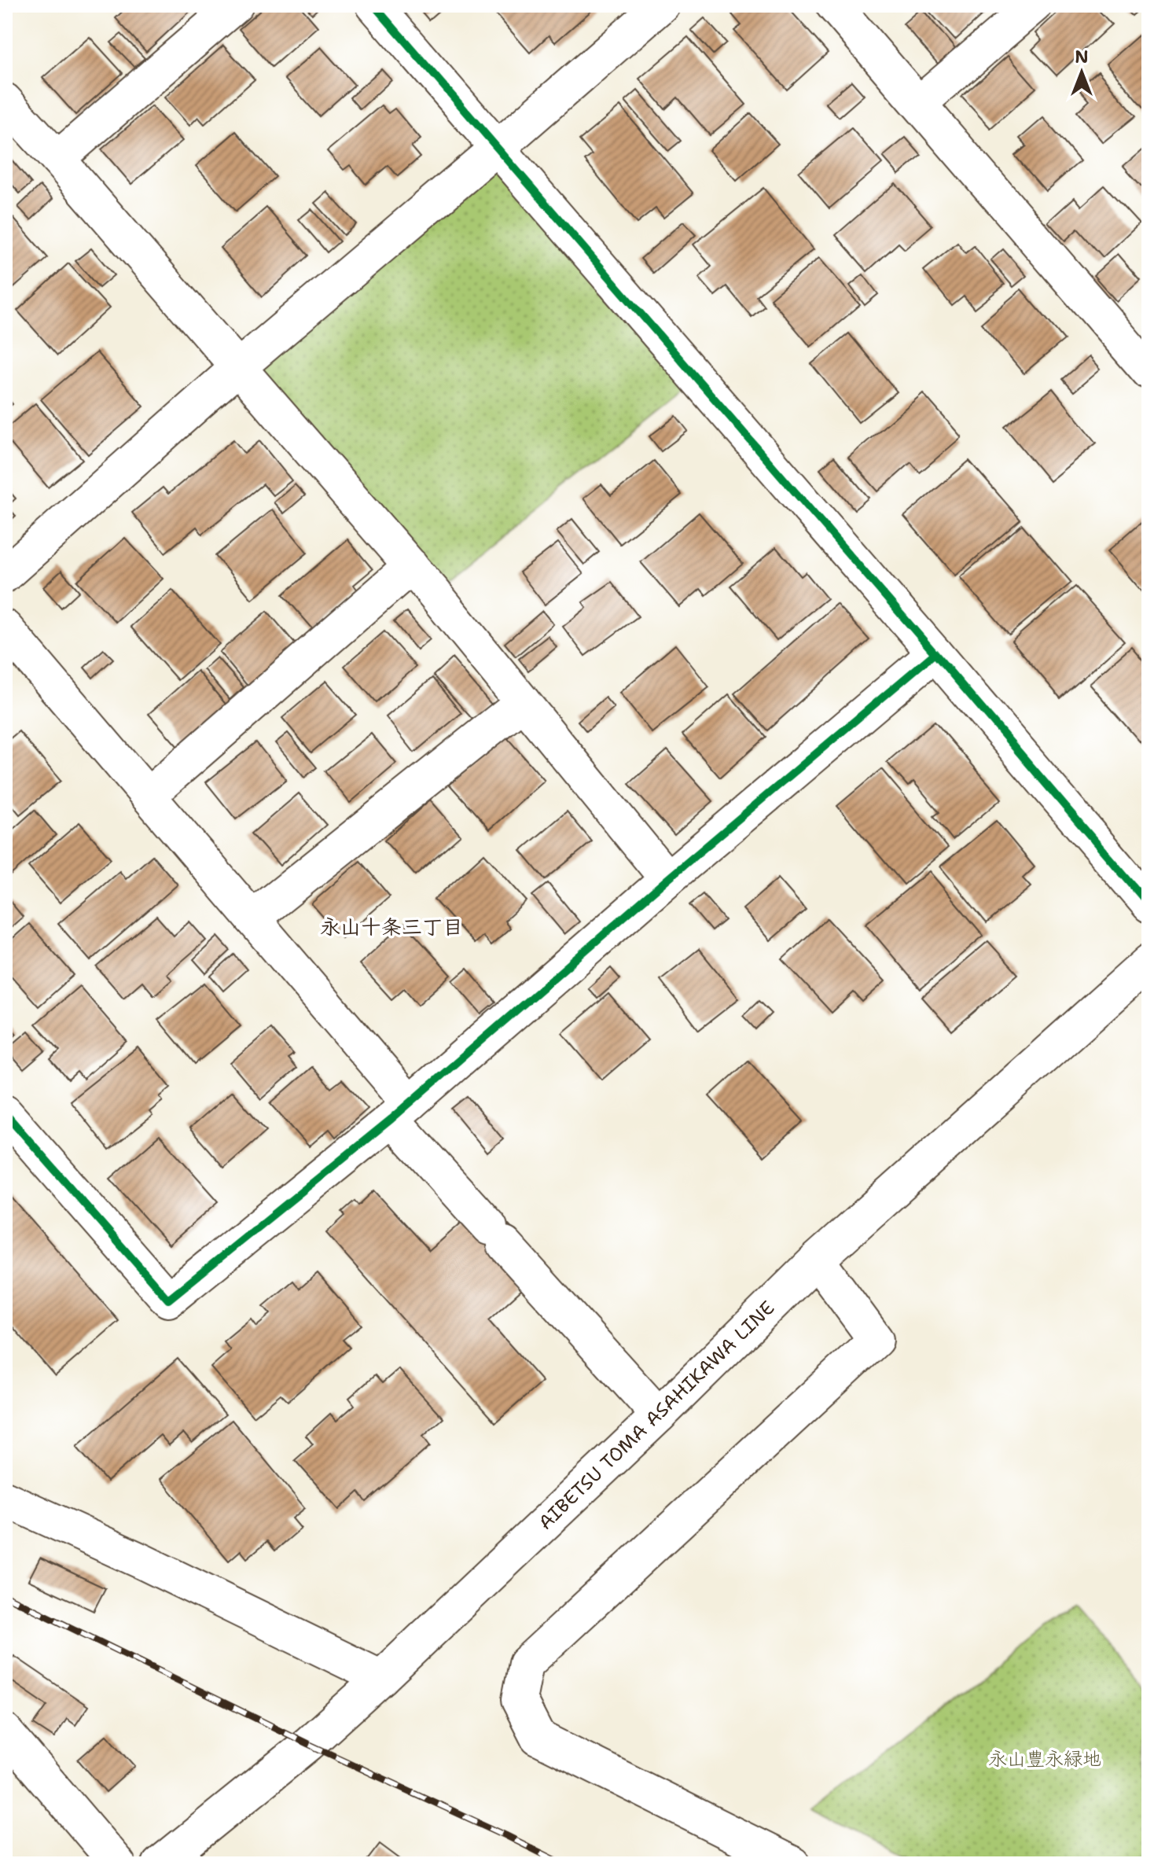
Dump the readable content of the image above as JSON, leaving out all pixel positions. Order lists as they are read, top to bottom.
{
  "streets": {
    "street": ["AIBETSU TOMA ASAHIKAWA LINE"]
  },
  "districts": ["永山十条三丁目"],
  "parks": ["永山豊永緑地"],
  "north": "top"
}
